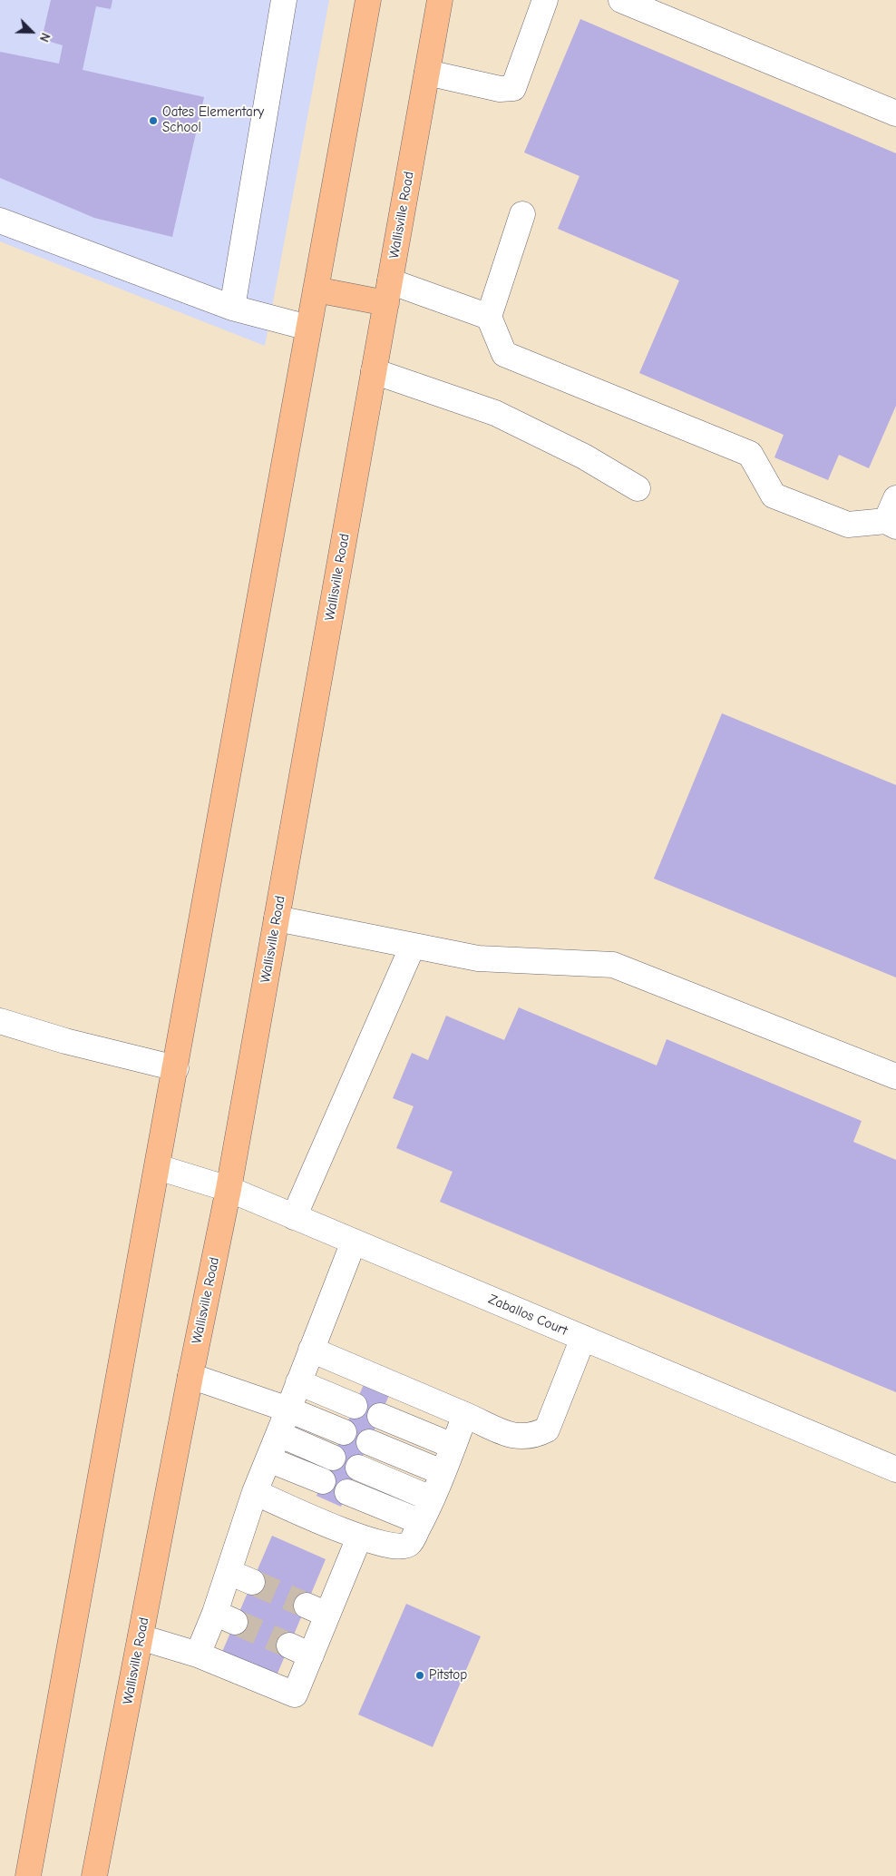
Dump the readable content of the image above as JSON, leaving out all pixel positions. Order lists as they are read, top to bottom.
{
  "streets": {
    "main road": ["Wallisville Road"],
    "street": ["Zaballos Court"]
  },
  "crossings": [
    ["Wallisville Road", "Zaballos Court"]
  ],
  "places": ["Oates Elementary School", "Pitstop"],
  "north": "bottom right"
}
